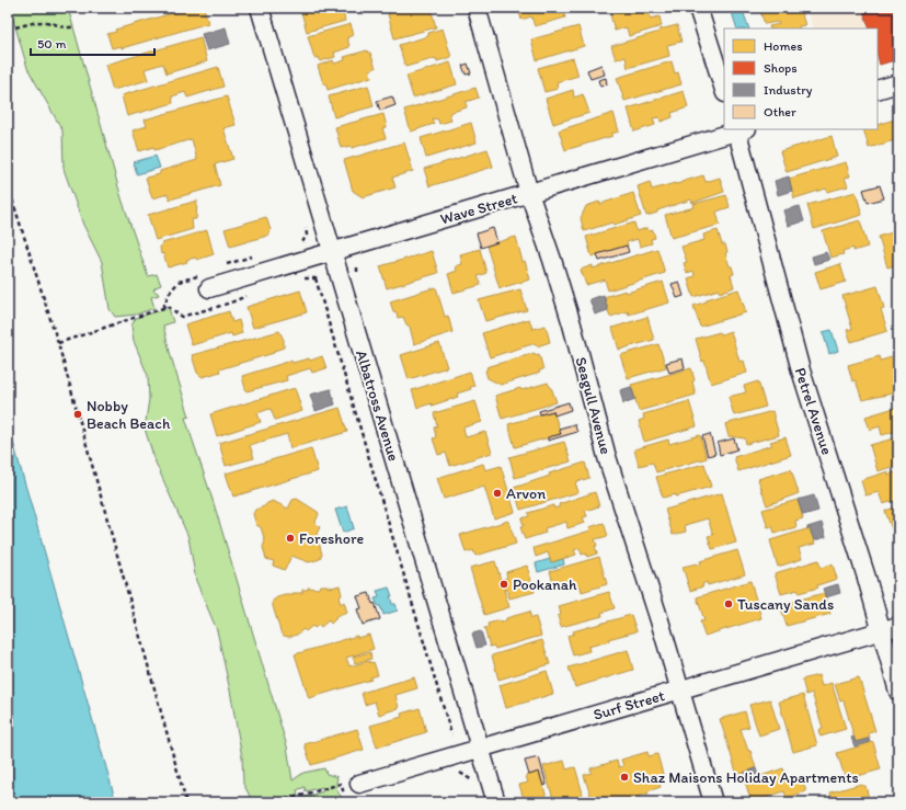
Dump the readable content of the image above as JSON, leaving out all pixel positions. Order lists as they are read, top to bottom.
{
  "streets": {
    "street": [
      "Wave Street",
      "Albatross Avenue",
      "Seagull Avenue",
      "Petrel Avenue",
      "Surf Street"
    ]
  },
  "crossings": [
    ["Wave Street", "Albatross Avenue"],
    ["Wave Street", "Seagull Avenue"],
    ["Wave Street", "Petrel Avenue"],
    ["Albatross Avenue", "Surf Street"],
    ["Seagull Avenue", "Surf Street"],
    ["Petrel Avenue", "Surf Street"]
  ],
  "places": [
    "Nobby Beach Beach",
    "Arvon",
    "Foreshore",
    "Pookanah",
    "Tuscany Sands",
    "Shaz Maisons Holiday Apartments"
  ],
  "legend": [
    "Homes",
    "Shops",
    "Industry",
    "Other"
  ],
  "scale_bar": "50 m"
}
